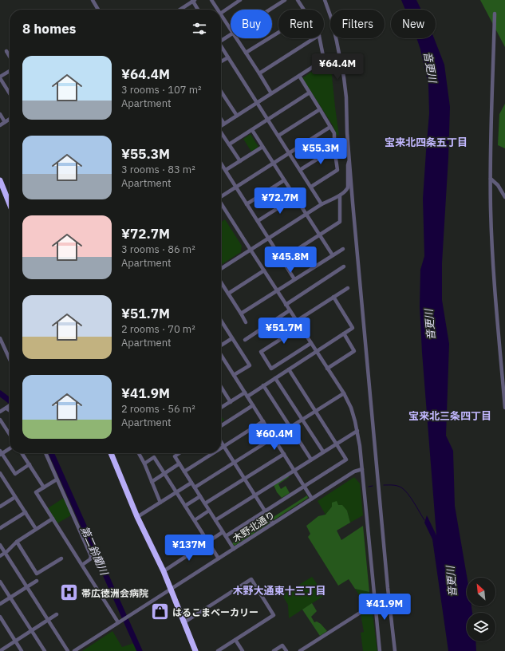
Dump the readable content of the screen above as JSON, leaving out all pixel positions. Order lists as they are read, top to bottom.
{
  "streets": {
    "street": ["木野北通り"]
  },
  "districts": ["宝来北四条五丁目", "宝来北三条四丁目", "木野大通東十三丁目"],
  "water": ["音更川", "第二鈴蘭川"],
  "places": {
    "hospital": ["帯広徳洲会病院"],
    "shop": ["はるこまベーカリー"]
  },
  "north": "top left",
  "page": {
    "chip": [
      "Buy",
      "Rent",
      "Filters",
      "New"
    ],
    "heading": "8 homes",
    "list": [
      {
        "name": "¥64.4M",
        "note": "3 rooms · 107 m² · Apartment"
      },
      {
        "name": "¥55.3M",
        "note": "3 rooms · 83 m² · Apartment"
      },
      {
        "name": "¥72.7M",
        "note": "3 rooms · 86 m² · Apartment"
      },
      {
        "name": "¥51.7M",
        "note": "2 rooms · 70 m² · Apartment"
      },
      {
        "name": "¥41.9M",
        "note": "2 rooms · 56 m² · Apartment"
      }
    ],
    "price": [
      "¥64.4M",
      "¥55.3M",
      "¥72.7M",
      "¥45.8M",
      "¥51.7M",
      "¥60.4M",
      "¥137M",
      "¥41.9M"
    ]
  }
}
